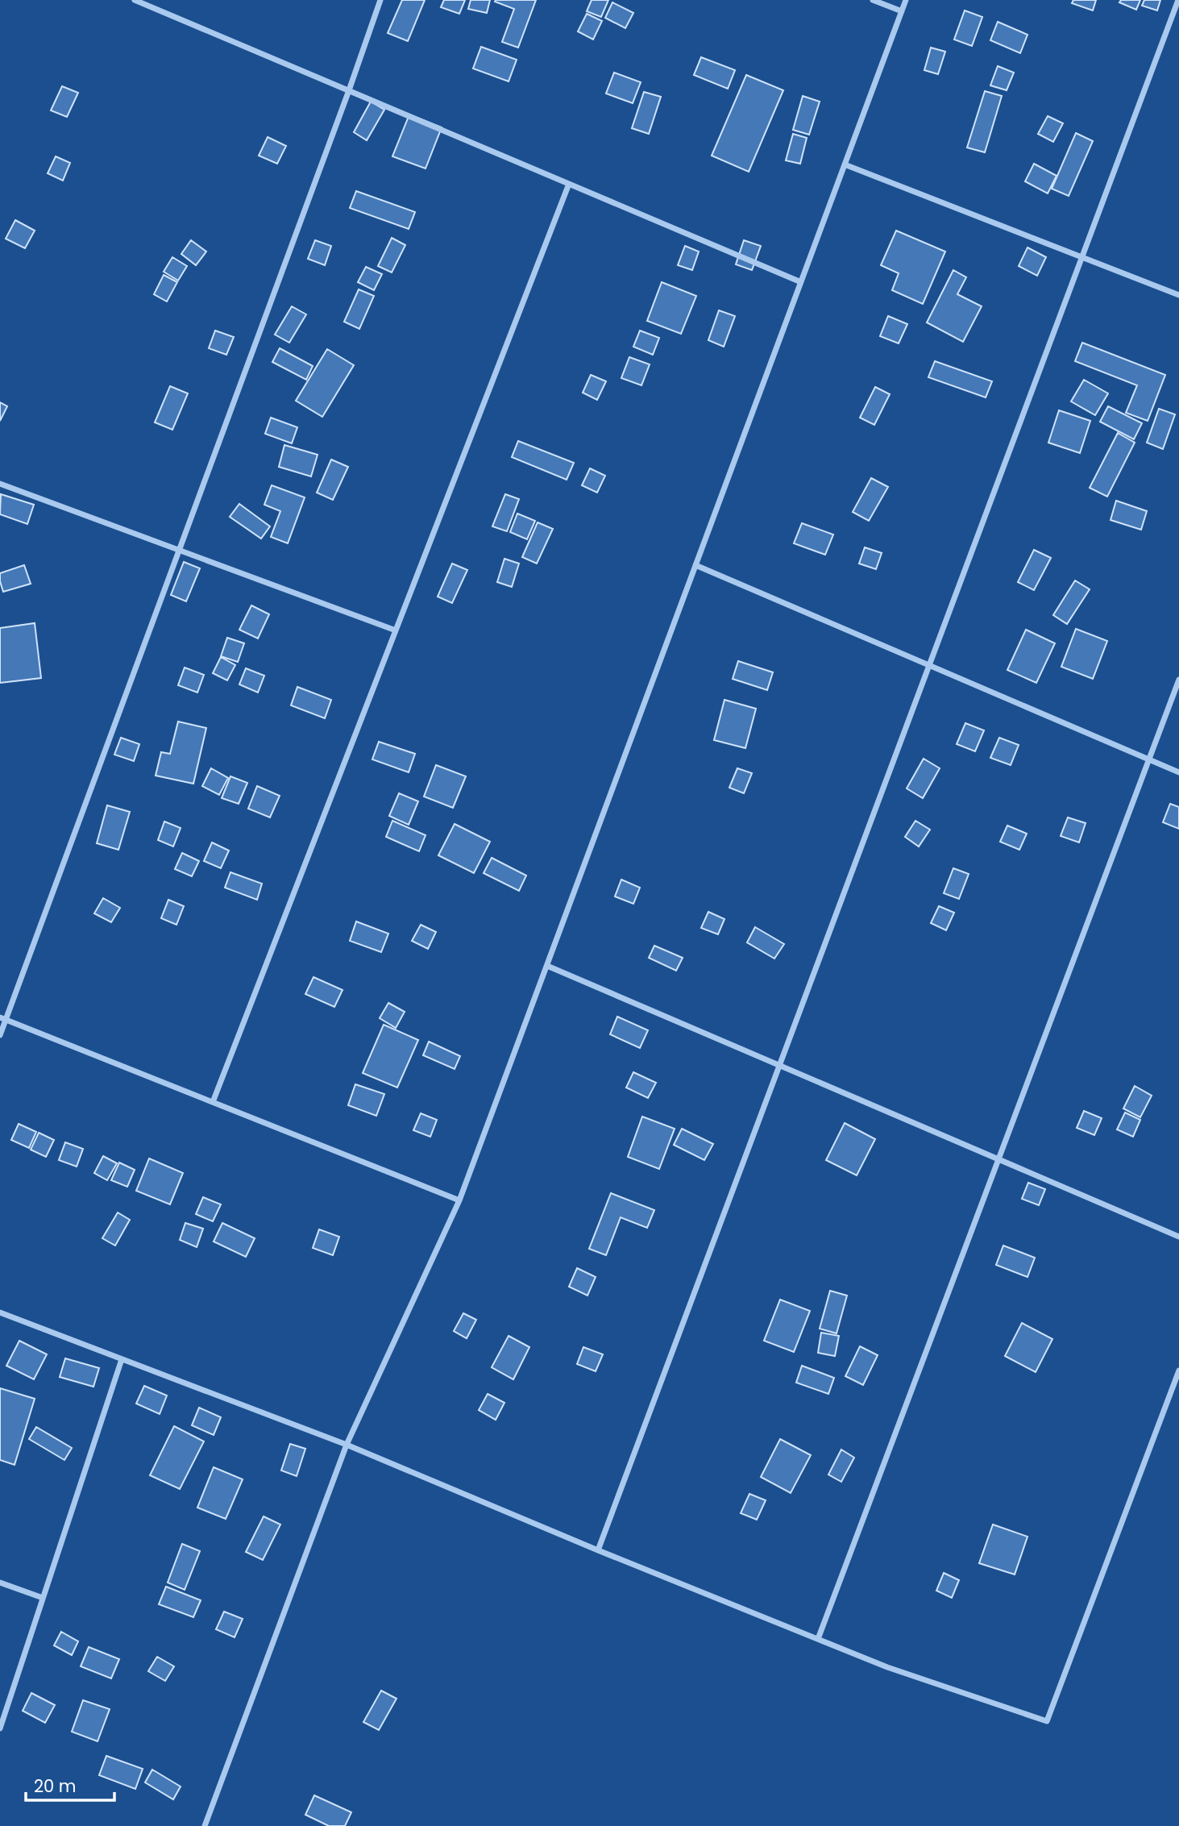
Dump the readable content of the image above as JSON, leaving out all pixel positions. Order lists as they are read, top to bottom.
{
  "scale_bar": "20 m"
}
